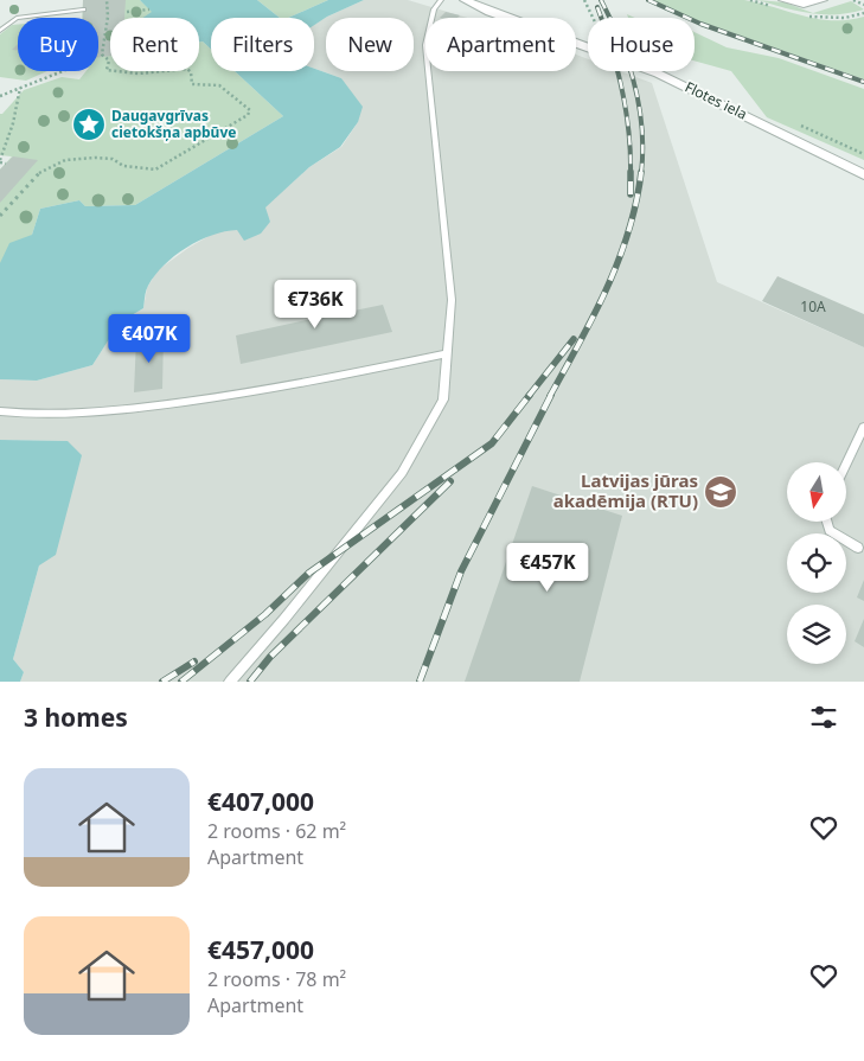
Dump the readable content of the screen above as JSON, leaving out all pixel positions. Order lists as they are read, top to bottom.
{
  "streets": {
    "street": ["Flotes iela"]
  },
  "places": {
    "place": ["Daugavgrīvas cietokšņa apbūve"],
    "school or university": ["Latvijas jūras akadēmija (RTU)"]
  },
  "house_numbers": ["10A"],
  "north": "bottom",
  "page": {
    "chip": [
      "Buy",
      "Rent",
      "Filters",
      "New",
      "Apartment",
      "House"
    ],
    "price": ["€736K", "€407K", "€457K"],
    "heading": "3 homes",
    "list": [
      {
        "name": "€407,000",
        "note": "2 rooms · 62 m² · Apartment"
      },
      {
        "name": "€457,000",
        "note": "2 rooms · 78 m² · Apartment"
      }
    ]
  }
}
